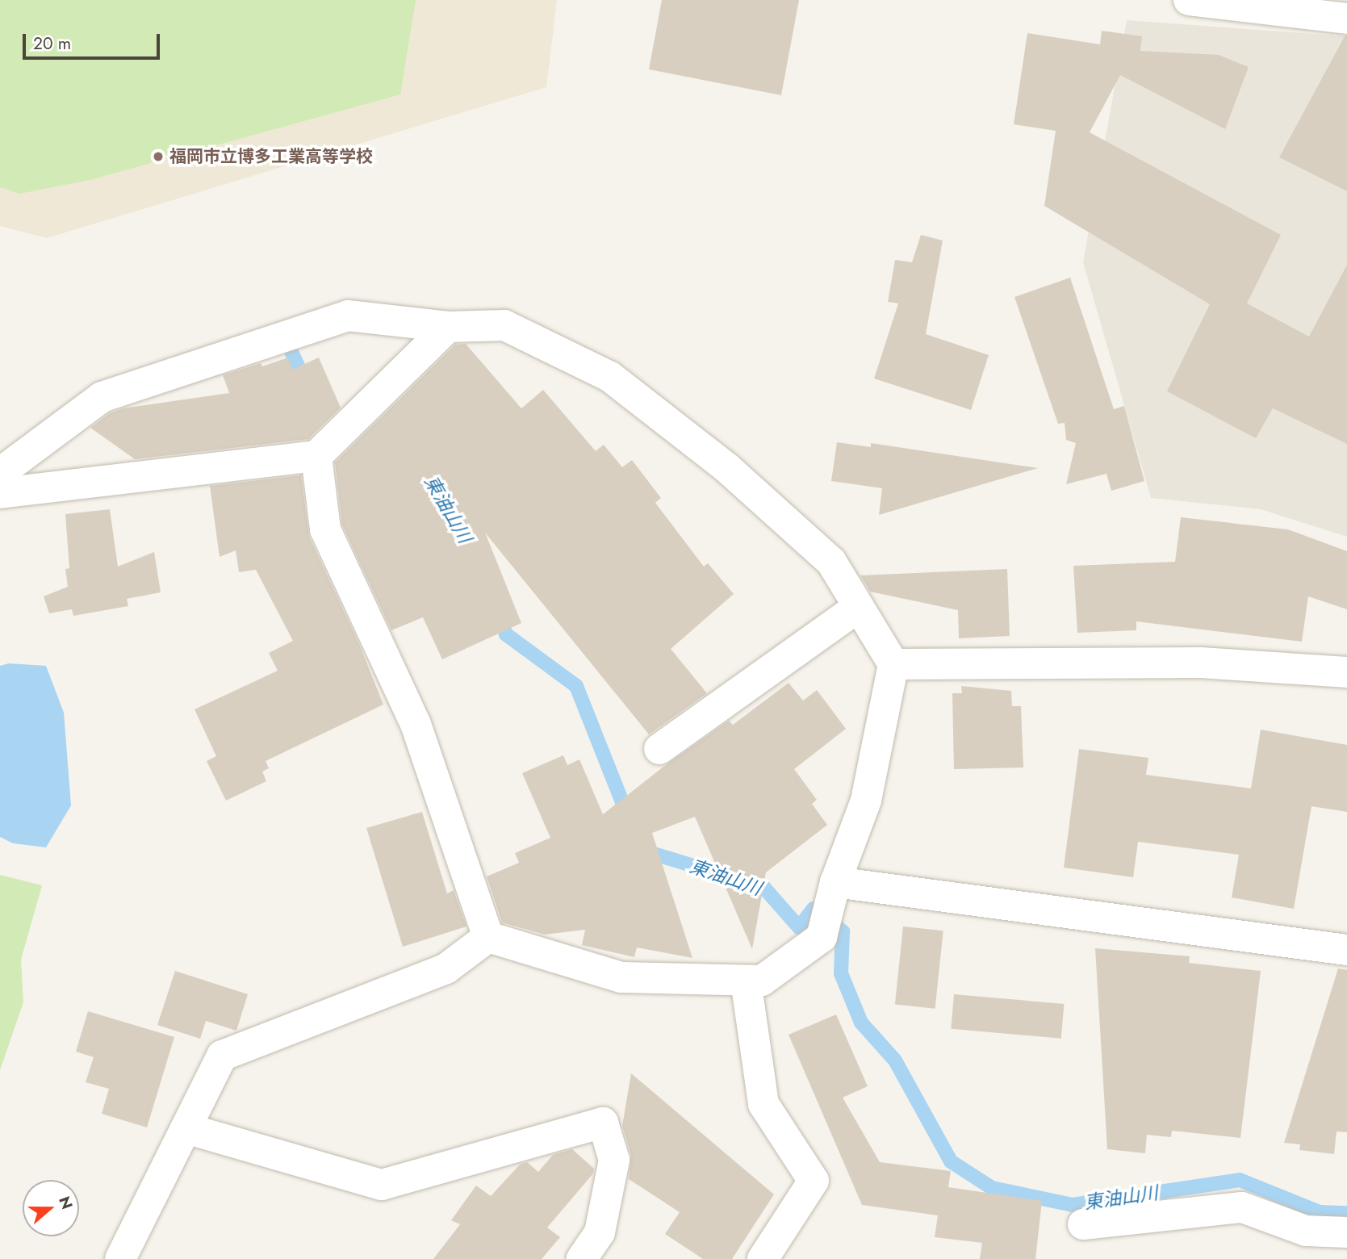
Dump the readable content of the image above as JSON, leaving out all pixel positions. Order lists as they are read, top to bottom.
{
  "water": ["東油山川"],
  "places": ["福岡市立博多工業高等学校"],
  "scale_bar": "20 m",
  "north": "right"
}
